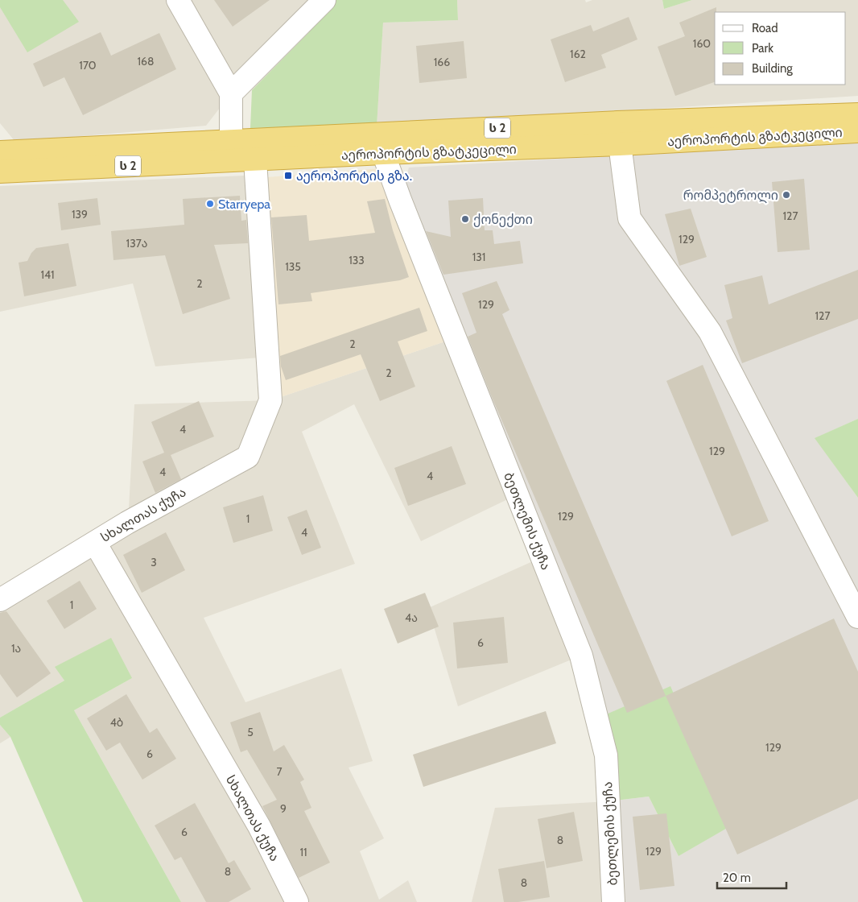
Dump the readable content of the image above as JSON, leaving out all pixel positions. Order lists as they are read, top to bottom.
{
  "streets": {
    "highway": ["ს 2", "აეროპორტის გზატკეცილი"],
    "street": ["სხალთას ქუჩა", "ბეთლემის ქუჩა"]
  },
  "crossings": [
    ["აეროპორტის გზატკეცილი", "სხალთას ქუჩა"],
    ["აეროპორტის გზატკეცილი", "ბეთლემის ქუჩა"]
  ],
  "places": {
    "transit": ["აეროპორტის გზა."],
    "other": ["რომპეტროლი", "Starryepa", "ქონექთი"]
  },
  "house_numbers": [
    "160",
    "162",
    "168",
    "166",
    "170",
    "139",
    "127",
    "129",
    "137ა",
    "131",
    "133",
    "135",
    "141",
    "2",
    "129",
    "127",
    "2",
    "2",
    "4",
    "129",
    "4",
    "4",
    "129",
    "1",
    "4",
    "3",
    "1",
    "4ა",
    "6",
    "1ა",
    "4ბ",
    "5",
    "129",
    "6",
    "7",
    "9",
    "6",
    "8",
    "129",
    "11",
    "8",
    "8"
  ],
  "legend": ["Road", "Park", "Building"],
  "scale_bar": "20 m"
}
